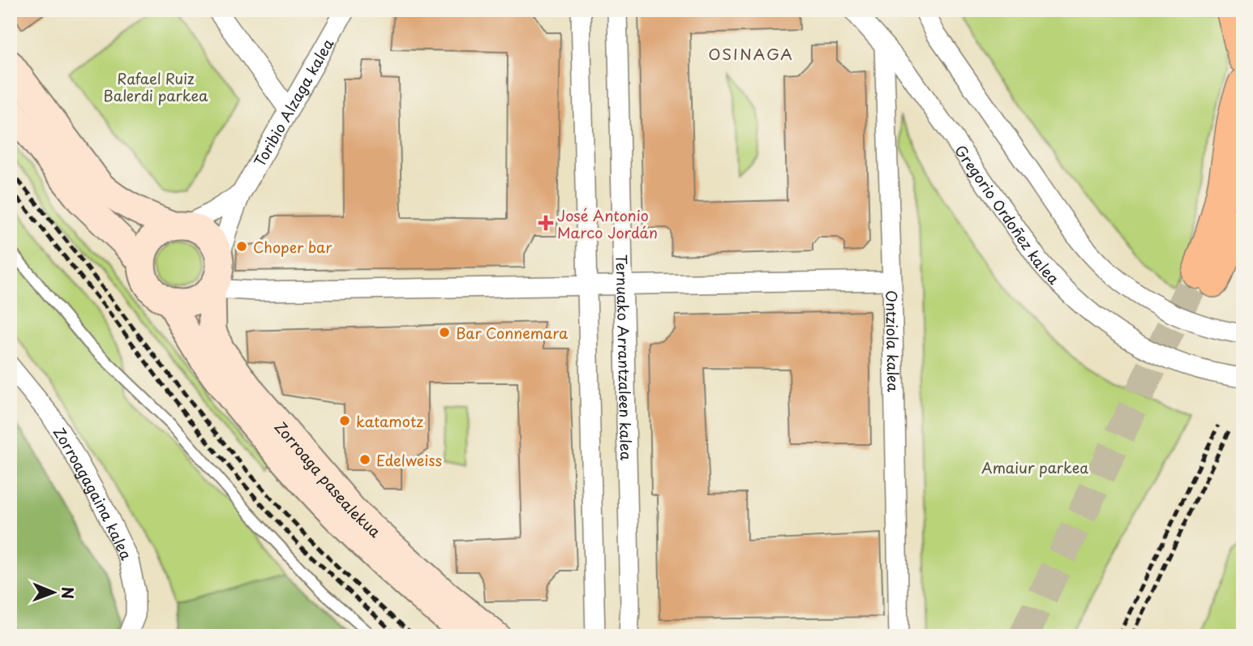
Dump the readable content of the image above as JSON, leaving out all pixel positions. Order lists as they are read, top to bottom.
{
  "streets": {
    "main road": ["Zorroaga pasealekua"],
    "street": [
      "Toribio Alzaga kalea",
      "Gregorio Ordoñez kalea",
      "Ontziola kalea",
      "Ternuako Arrantzaleen kalea",
      "Zorroagagaina kalea"
    ]
  },
  "crossings": [
    ["Toribio Alzaga kalea", "Zorroaga pasealekua"],
    ["Gregorio Ordoñez kalea", "Ontziola kalea"]
  ],
  "districts": ["OSINAGA"],
  "parks": ["Rafael Ruiz Balerdi parkea", "Amaiur parkea"],
  "places": {
    "health": ["José Antonio Marco Jordán"],
    "other": [
      "Choper bar",
      "Bar Connemara",
      "katamotz",
      "Edelweiss"
    ]
  },
  "north": "right"
}
